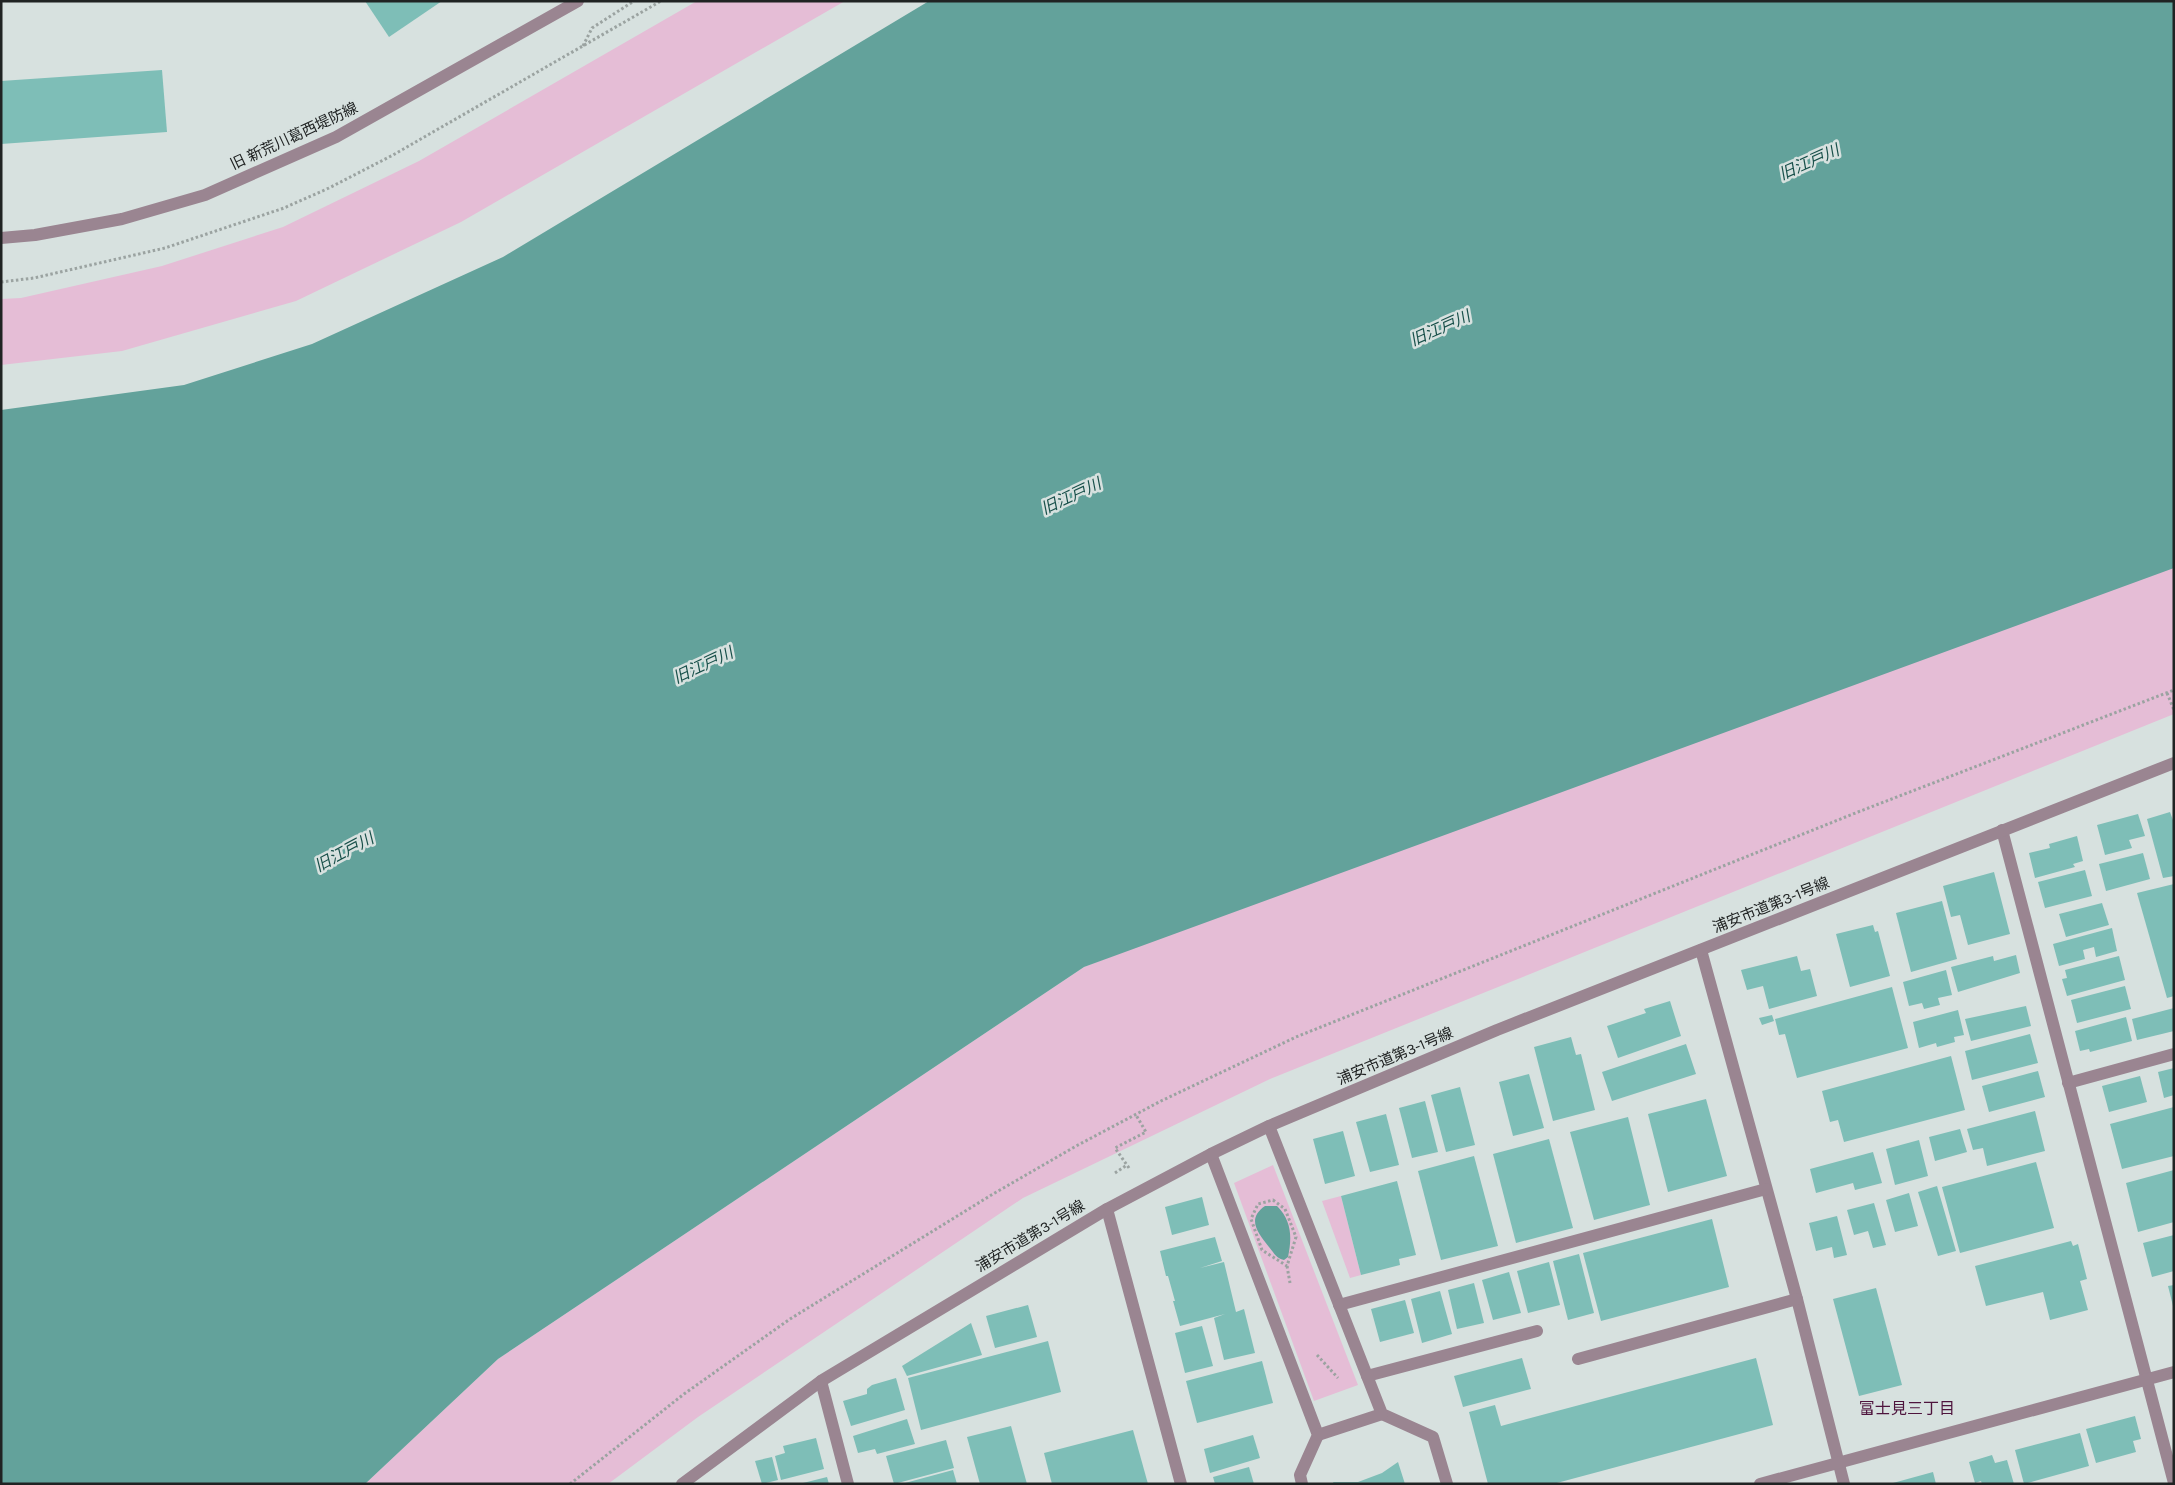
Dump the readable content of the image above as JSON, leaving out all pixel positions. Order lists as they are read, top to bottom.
{
  "streets": {
    "street": ["旧 新荒川葛西堤防線", "浦安市道第3-1号線"]
  },
  "districts": ["富士見三丁目"],
  "water": ["旧江戸川"]
}
